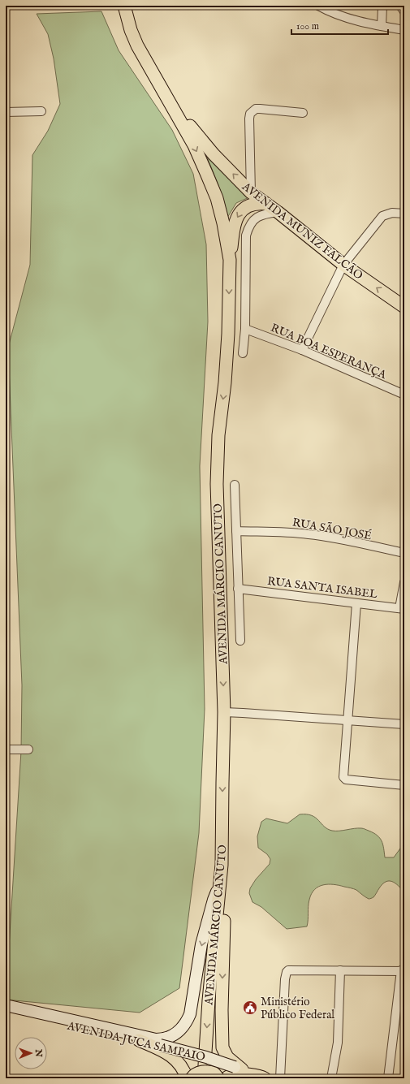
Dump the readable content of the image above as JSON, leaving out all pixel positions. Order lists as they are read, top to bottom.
{
  "streets": {
    "main road": ["AVENIDA MUNIZ FALCÃO", "AVENIDA MÁRCIO CANUTO", "AVENIDA JUCA SAMPAIO"],
    "street": ["RUA BOA ESPERANÇA", "RUA SÃO JOSÉ", "RUA SANTA ISABEL"]
  },
  "crossings": [
    ["AVENIDA MUNIZ FALCÃO", "AVENIDA MÁRCIO CANUTO"],
    ["AVENIDA MÁRCIO CANUTO", "AVENIDA JUCA SAMPAIO"]
  ],
  "one_way": ["AVENIDA MUNIZ FALCÃO", "AVENIDA MÁRCIO CANUTO"],
  "places": {
    "public building": ["Ministério Público Federal"]
  },
  "scale_bar": "100 m",
  "north": "right"
}
